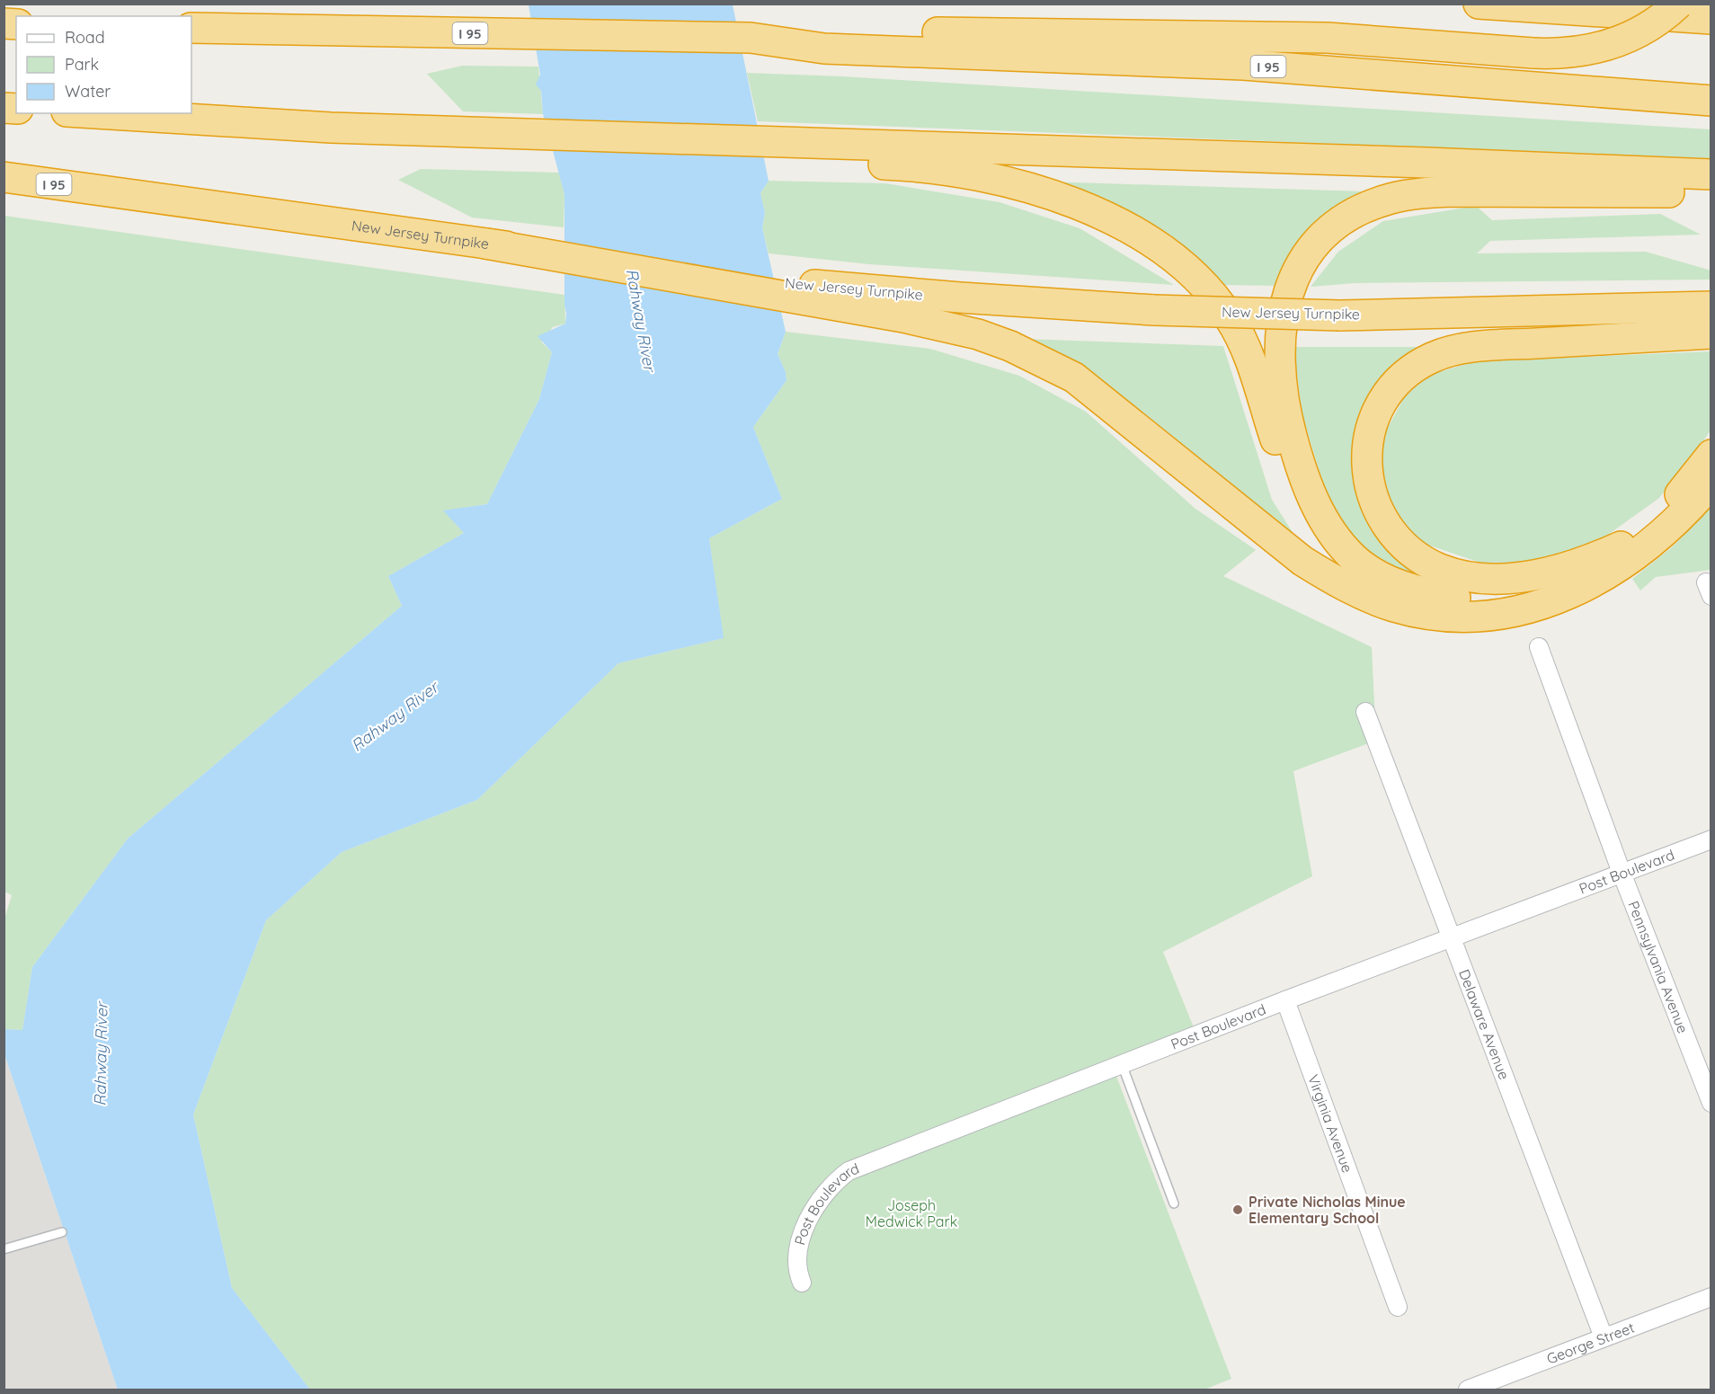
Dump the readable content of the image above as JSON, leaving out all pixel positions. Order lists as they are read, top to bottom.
{
  "streets": {
    "highway": ["I 95", "New Jersey Turnpike"],
    "street": [
      "Post Boulevard",
      "Pennsylvania Avenue",
      "Delaware Avenue",
      "Virginia Avenue",
      "George Street"
    ]
  },
  "crossings": [
    ["Post Boulevard", "Pennsylvania Avenue"],
    ["Post Boulevard", "Delaware Avenue"],
    ["Post Boulevard", "Virginia Avenue"],
    ["Delaware Avenue", "George Street"]
  ],
  "water": ["Rahway River"],
  "parks": ["Joseph Medwick Park"],
  "places": ["Private Nicholas Minue Elementary School"],
  "legend": ["Road", "Park", "Water"]
}
